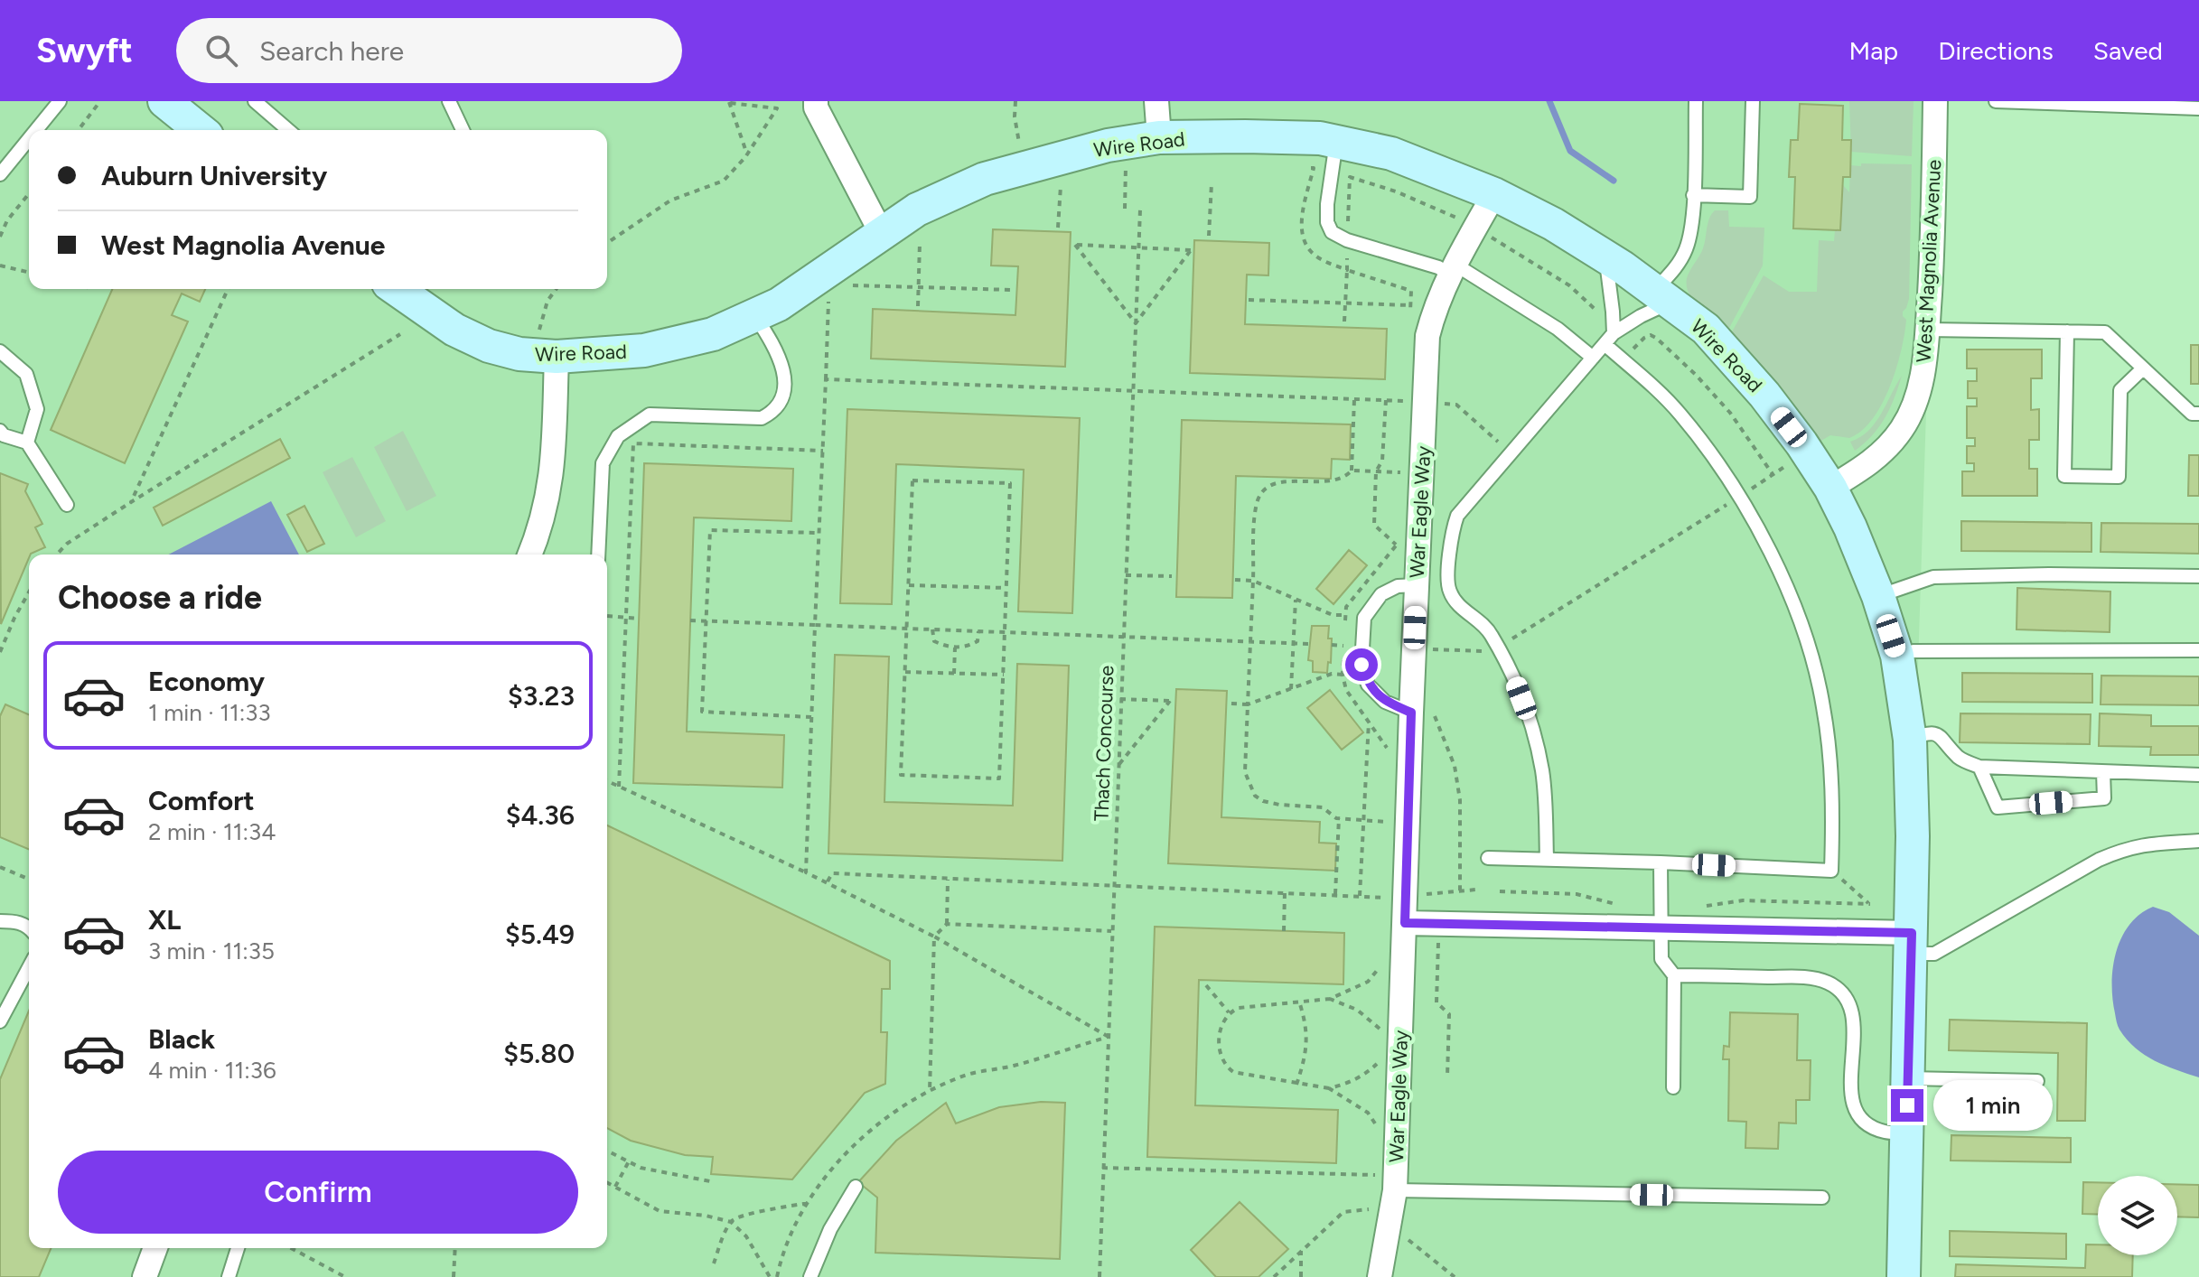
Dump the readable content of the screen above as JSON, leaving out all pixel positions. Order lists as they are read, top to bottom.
{
  "streets": {
    "street": ["Wire Road", "West Magnolia Avenue", "War Eagle Way"],
    "path": ["Thach Concourse"]
  },
  "crossings": [
    ["Wire Road", "West Magnolia Avenue"],
    ["Wire Road", "War Eagle Way"]
  ],
  "page": {
    "header": "Swyft",
    "search": "Search here",
    "nav": ["Map", "Directions", "Saved"],
    "banner": ["Auburn University", "West Magnolia Avenue"],
    "heading": "Choose a ride",
    "list": [
      {
        "name": "Economy",
        "note": "1 min · 11:33",
        "value": "$3.23"
      },
      {
        "name": "Comfort",
        "note": "2 min · 11:34",
        "value": "$4.36"
      },
      {
        "name": "XL",
        "note": "3 min · 11:35",
        "value": "$5.49"
      },
      {
        "name": "Black",
        "note": "4 min · 11:36",
        "value": "$5.80"
      }
    ],
    "bubble": "1 min",
    "buttons": "Confirm"
  }
}
